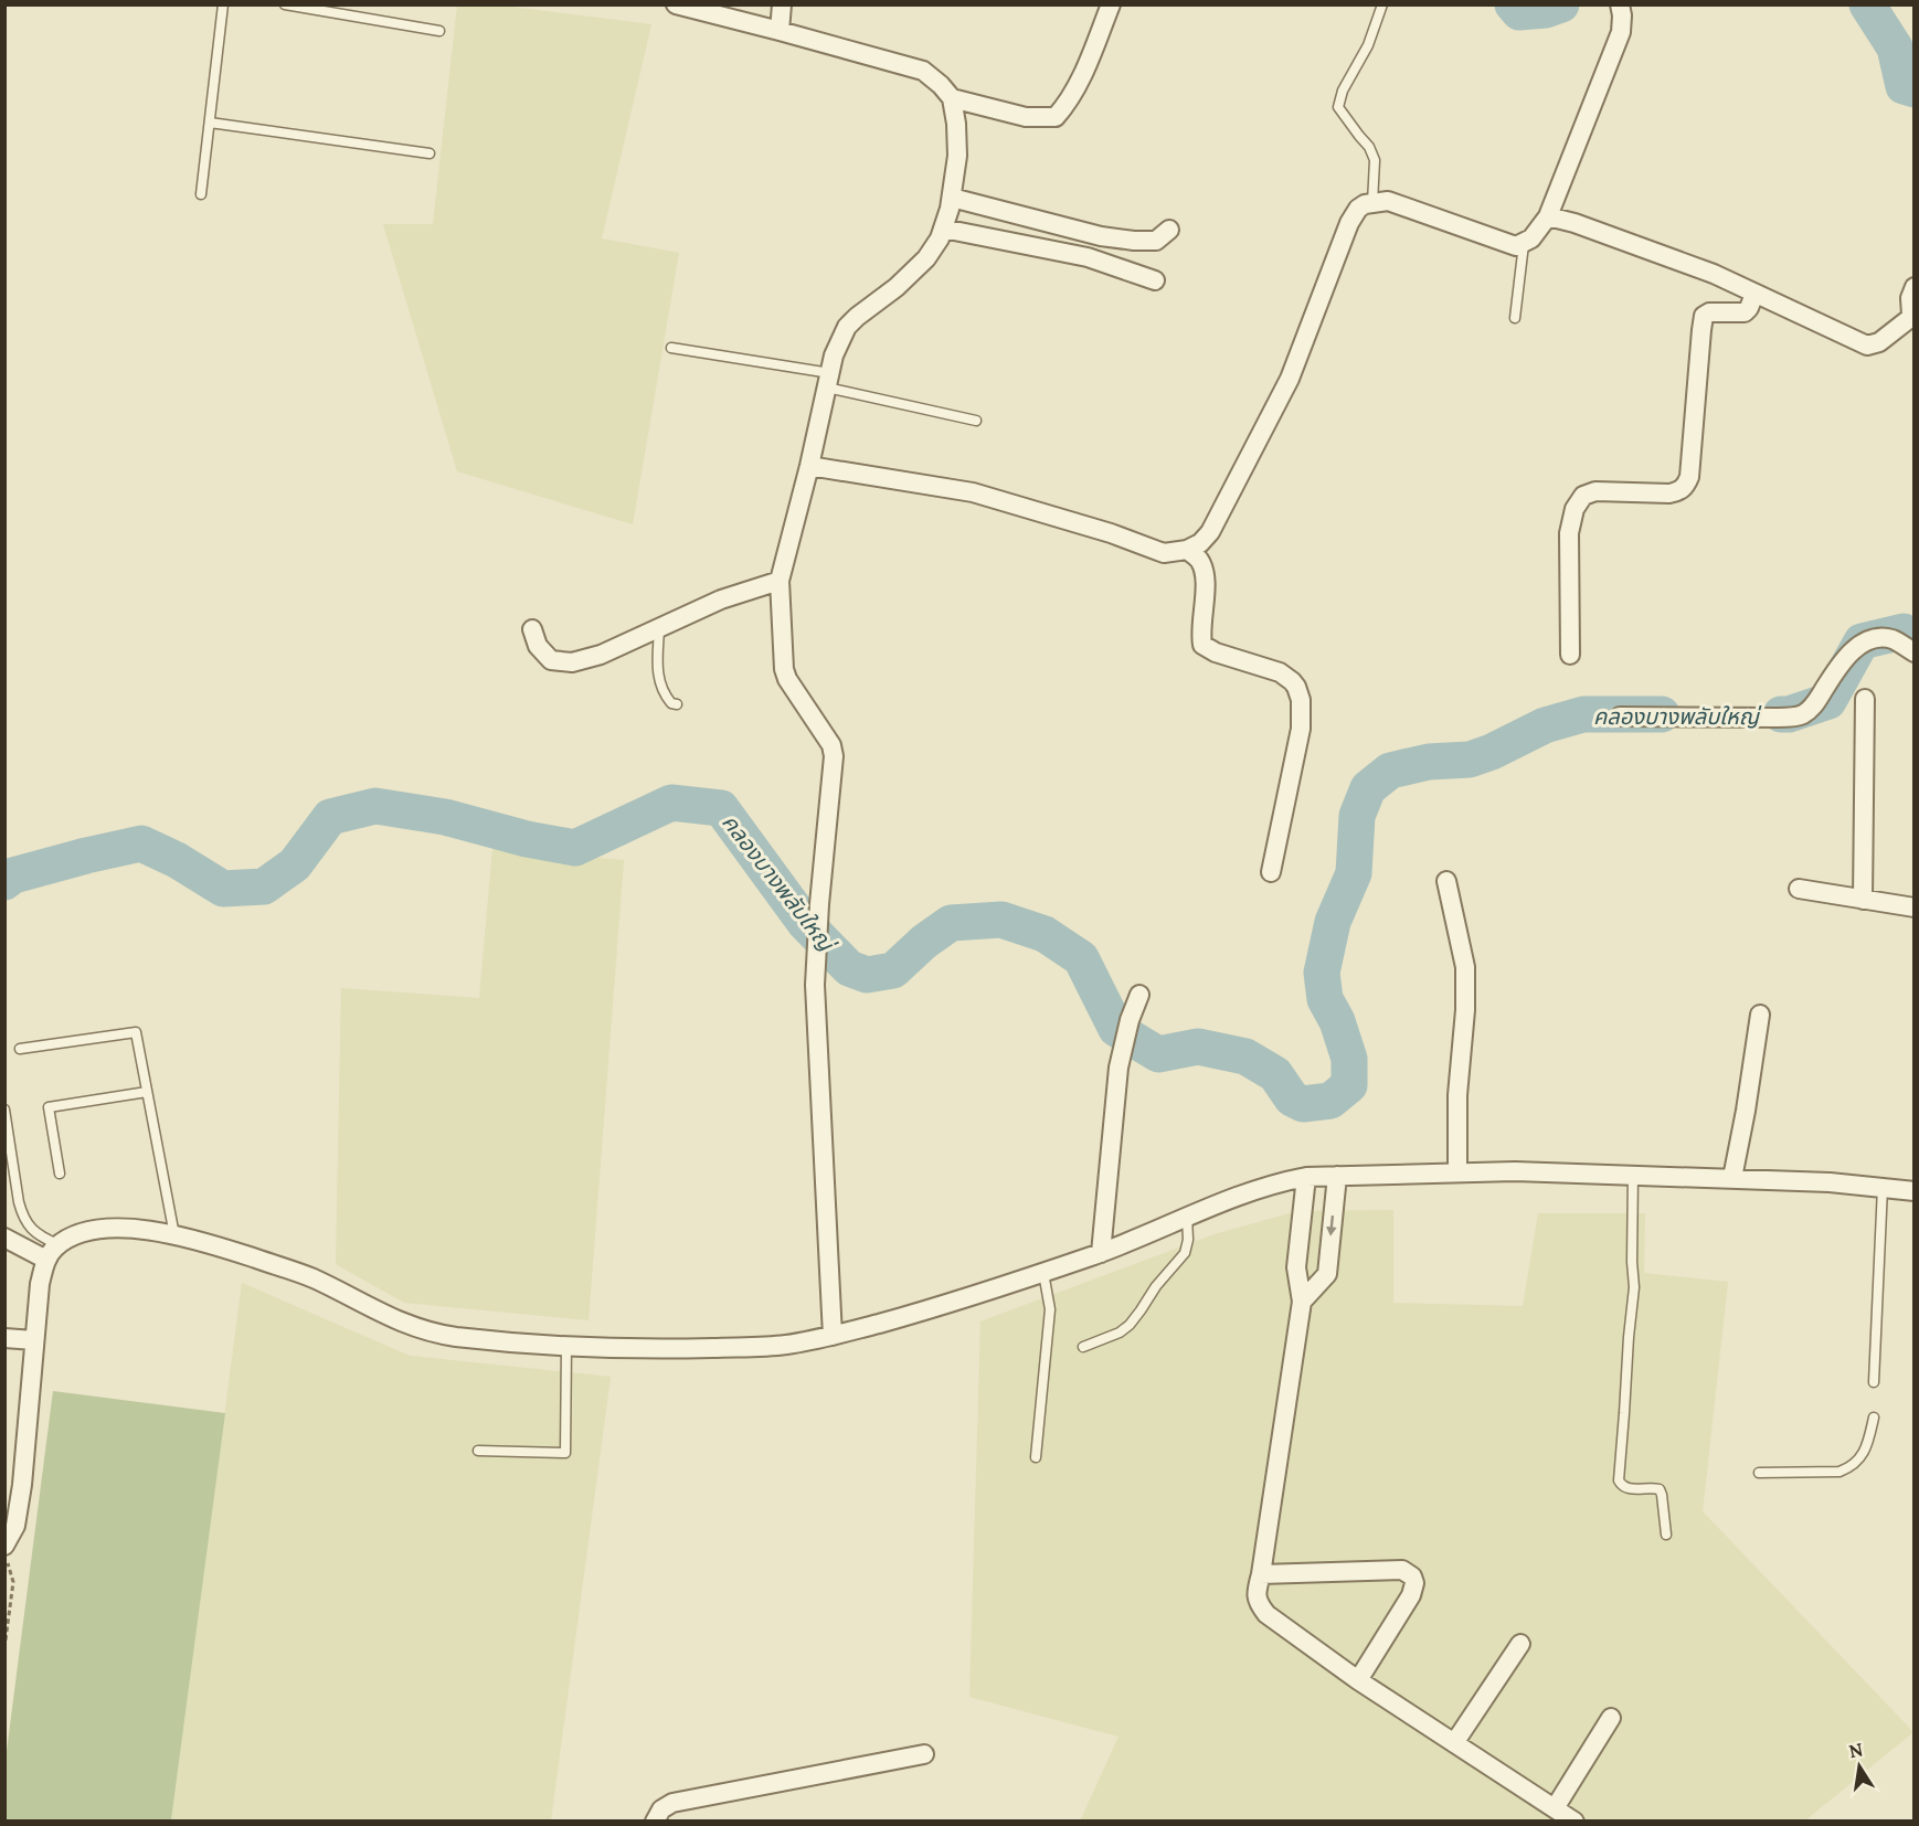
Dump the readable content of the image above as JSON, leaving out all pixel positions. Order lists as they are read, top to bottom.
{
  "water": ["คลองบางพลับใหญ่"],
  "north": "top"
}
